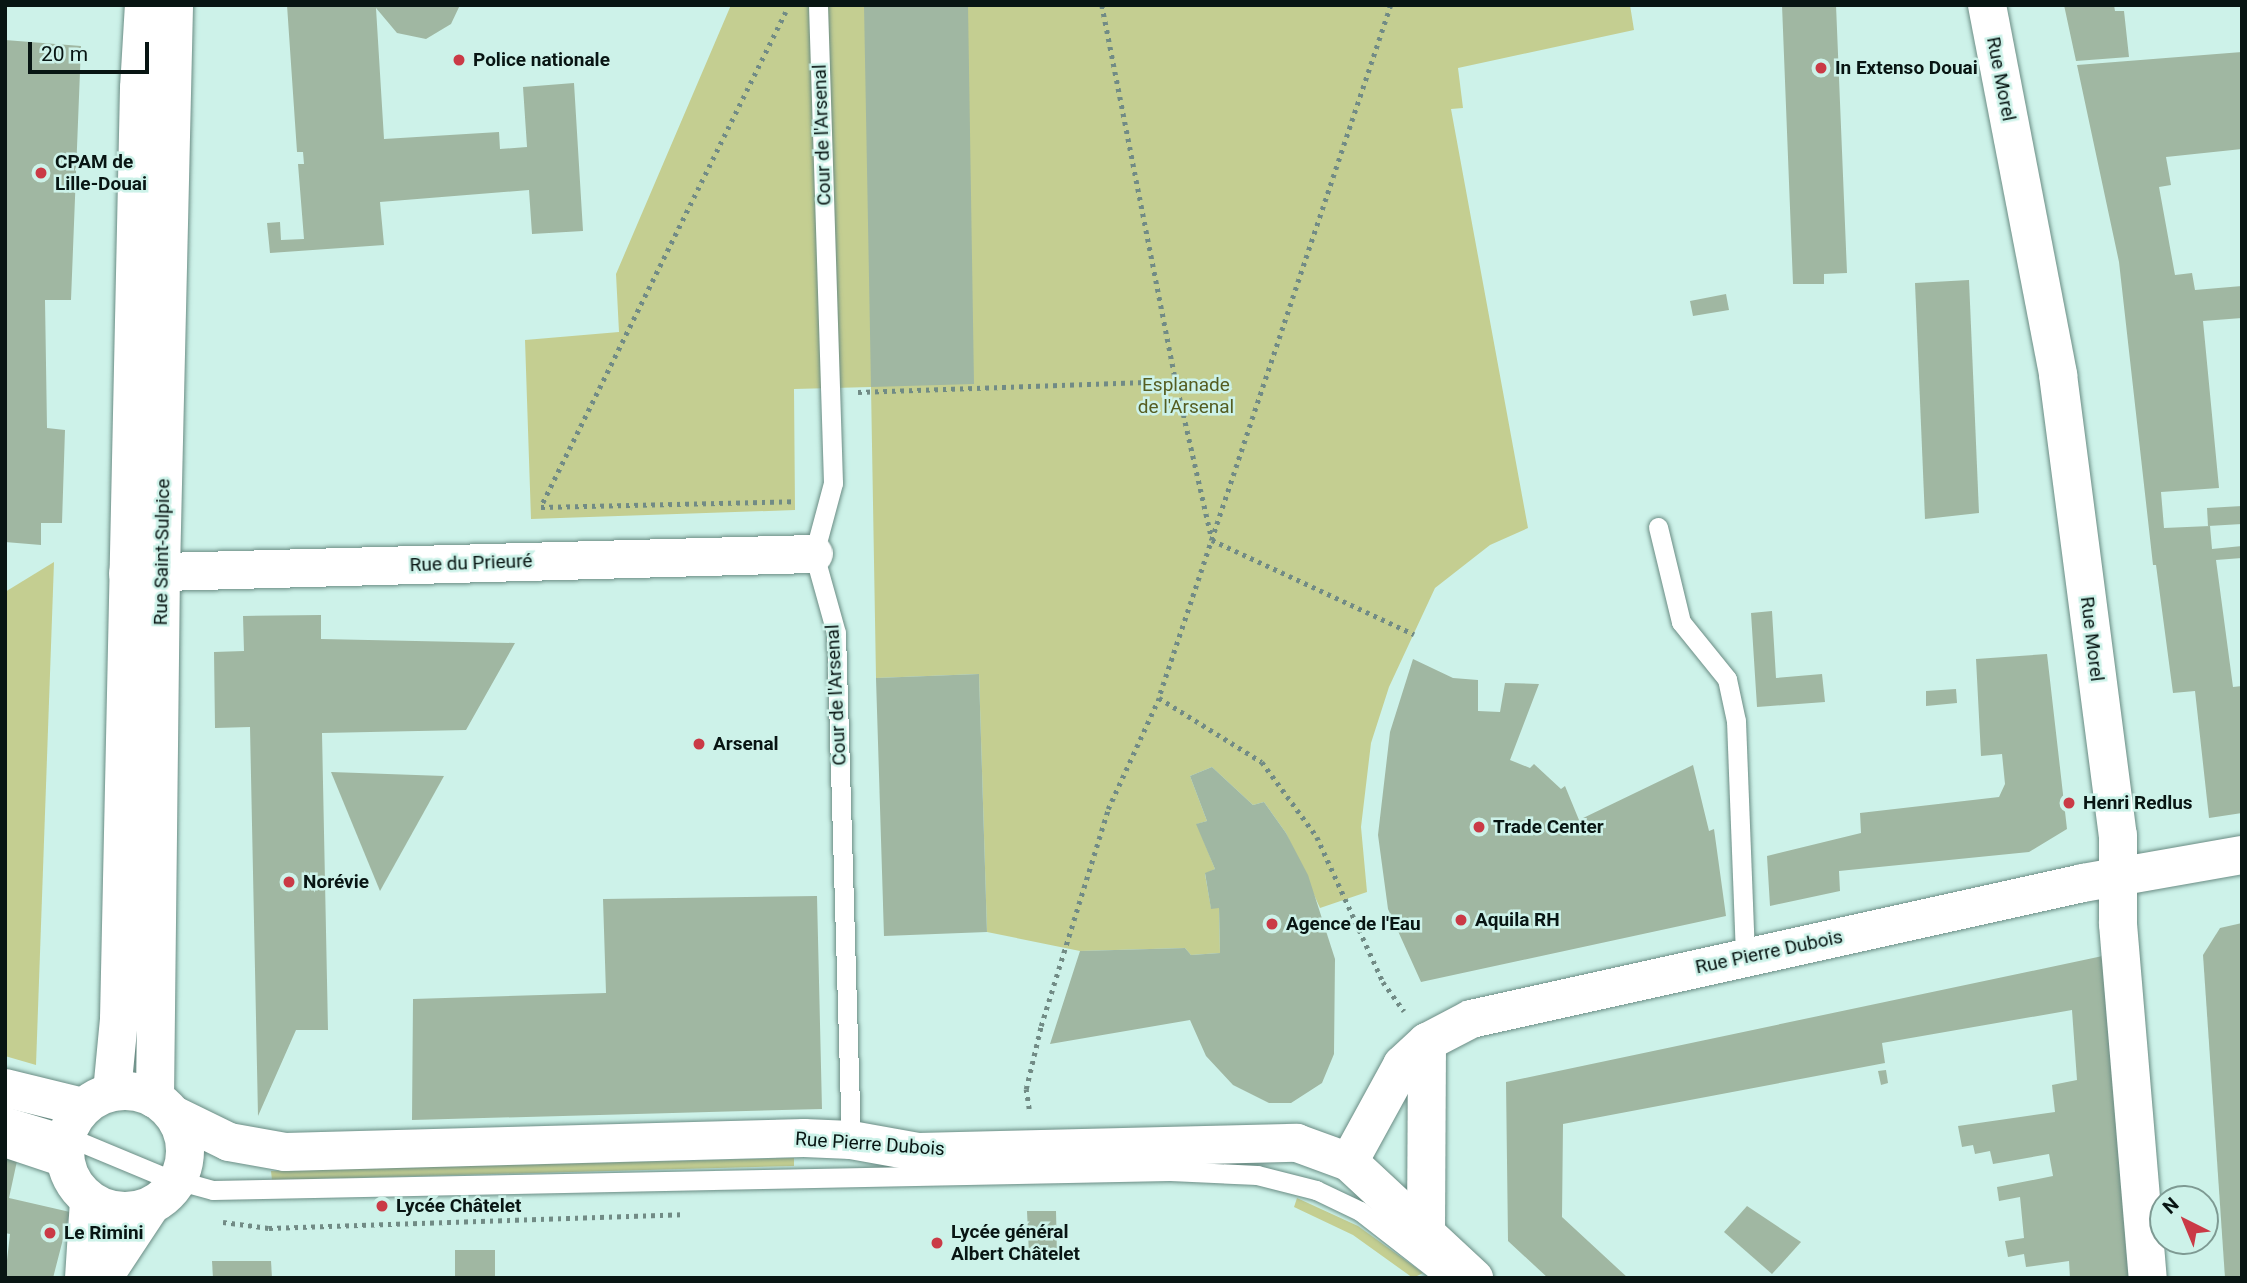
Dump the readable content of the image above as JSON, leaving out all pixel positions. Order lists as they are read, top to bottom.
{
  "streets": {
    "street": [
      "Rue Morel",
      "Rue Saint-Sulpice",
      "Rue du Prieuré",
      "Rue Pierre Dubois"
    ],
    "lane": ["Cour de l'Arsenal"]
  },
  "crossings": [
    ["Rue Morel", "Rue Pierre Dubois"],
    ["Cour de l'Arsenal", "Rue du Prieuré"],
    ["Cour de l'Arsenal", "Rue Pierre Dubois"],
    ["Rue Saint-Sulpice", "Rue du Prieuré"],
    ["Rue Saint-Sulpice", "Rue Pierre Dubois"]
  ],
  "parks": ["Esplanade de l'Arsenal"],
  "places": [
    "Police nationale",
    "In Extenso Douai",
    "CPAM de Lille-Douai",
    "Arsenal",
    "Henri Redlus",
    "Trade Center",
    "Norévie",
    "Aquila RH",
    "Agence de l'Eau",
    "Lycée Châtelet",
    "Le Rimini",
    "Lycée général Albert Châtelet"
  ],
  "scale_bar": "20 m",
  "north": "top left"
}
